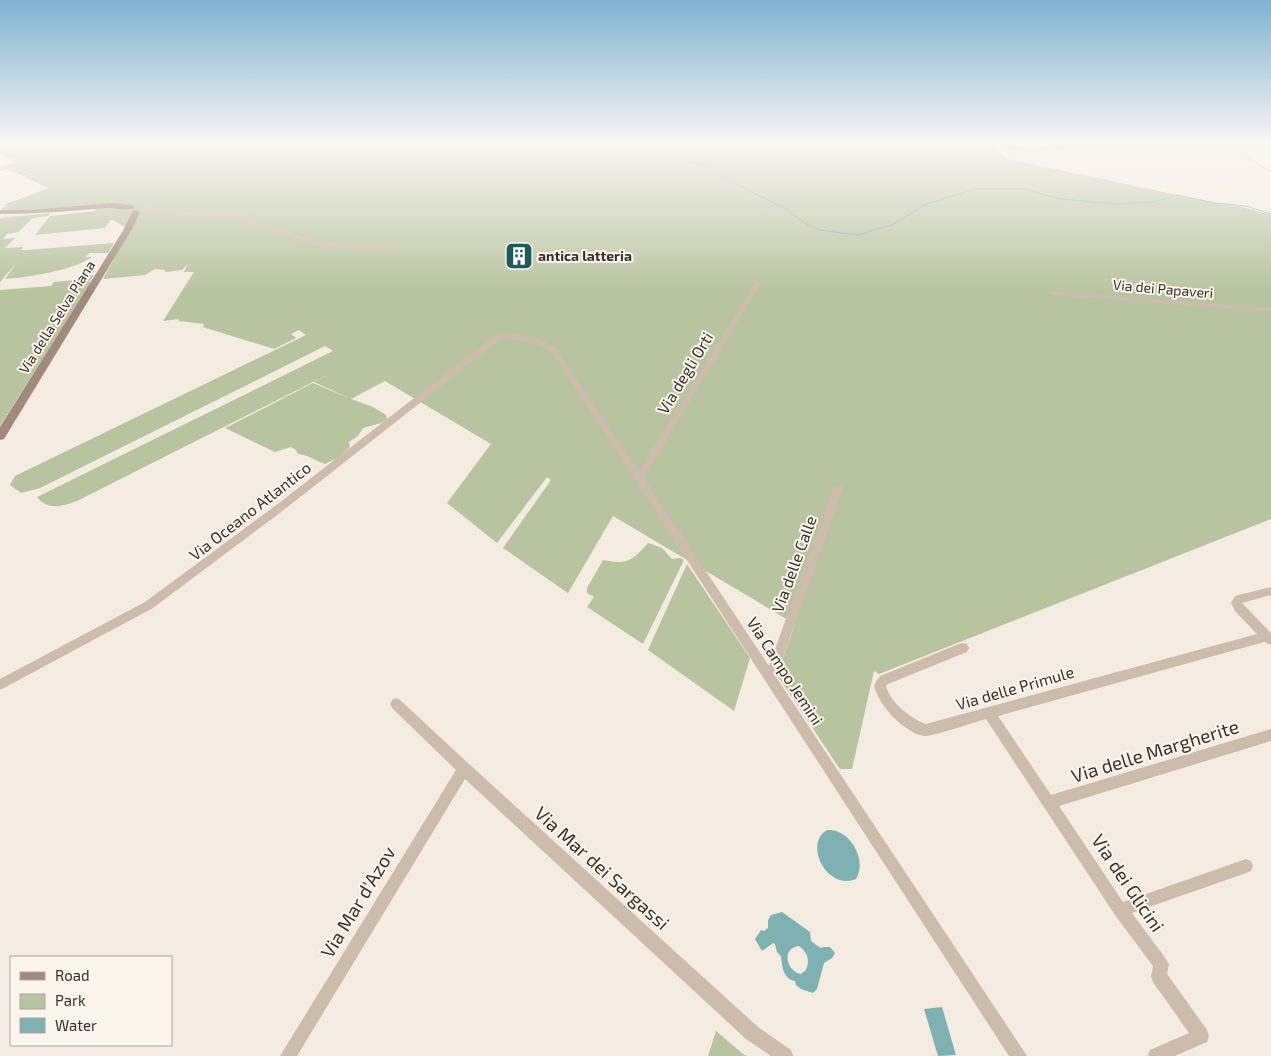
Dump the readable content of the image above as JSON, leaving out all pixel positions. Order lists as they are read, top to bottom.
{
  "streets": {
    "street": [
      "Via dei Papaveri",
      "Via della Selva Piana",
      "Via degli Orti",
      "Via Oceano Atlantico",
      "Via delle Calle",
      "Via Campo Jemini",
      "Via delle Primule",
      "Via delle Margherite",
      "Via Mar dei Sargassi",
      "Via dei Glicini",
      "Via Mar d'Azov"
    ]
  },
  "crossings": [
    ["Via degli Orti", "Via Campo Jemini"],
    ["Via Oceano Atlantico", "Via Campo Jemini"],
    ["Via delle Calle", "Via Campo Jemini"],
    ["Via delle Primule", "Via dei Glicini"],
    ["Via delle Margherite", "Via dei Glicini"],
    ["Via Mar dei Sargassi", "Via Mar d'Azov"]
  ],
  "places": {
    "building": ["antica latteria"]
  },
  "legend": ["Road", "Park", "Water"]
}
